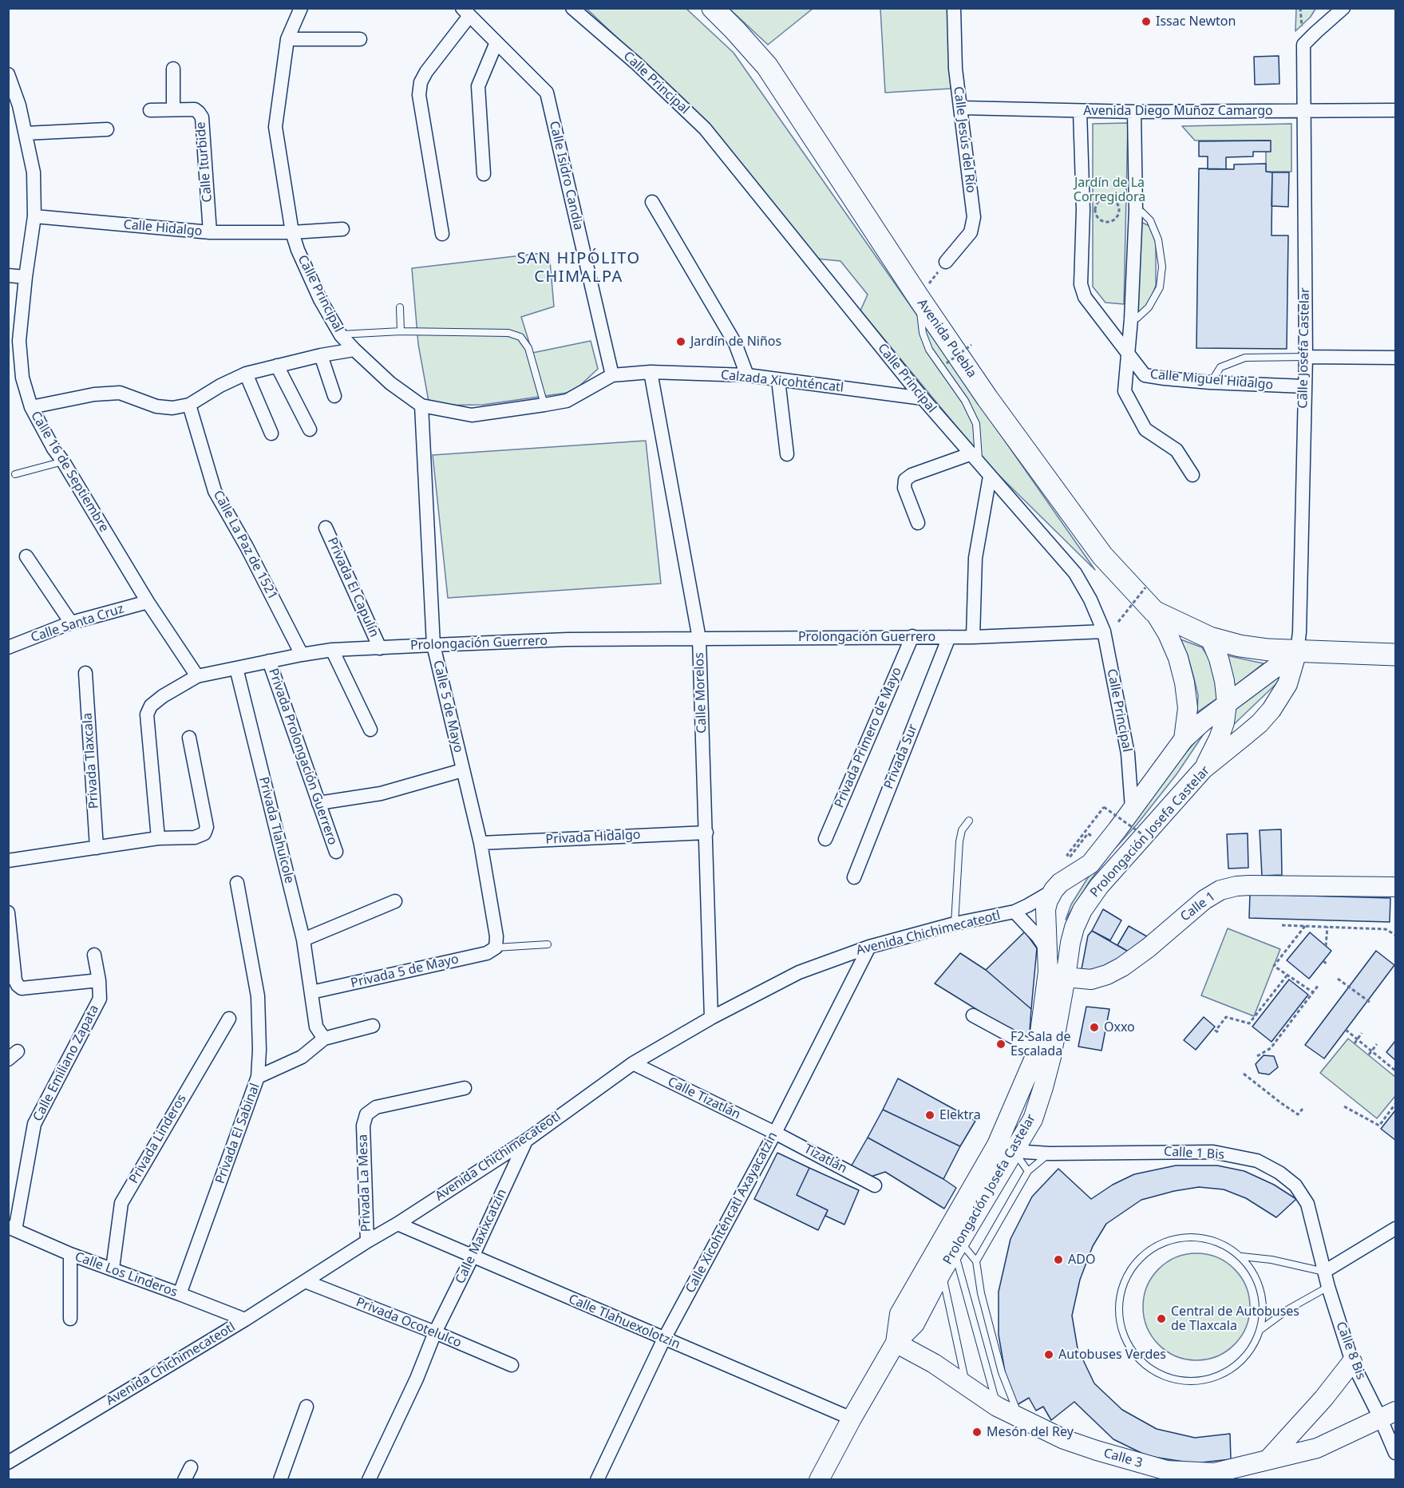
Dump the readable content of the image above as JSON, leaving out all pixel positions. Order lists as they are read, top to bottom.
{
  "streets": {
    "main road": [
      "Avenida Puebla",
      "Prolongación Josefa Castelar",
      "Calle 1",
      "Calle 3"
    ],
    "street": [
      "Calle Principal",
      "Avenida Diego Muñoz Camargo",
      "Calle Jesús del Río",
      "Calle Iturbide",
      "Calle Isidro Candia",
      "Calle Hidalgo",
      "Calle Josefa Castelar",
      "Calle Miguel Hidalgo",
      "Calzada Xicohténcatl",
      "Calle 16 de Septiembre",
      "Calle La Paz de 1521",
      "Privada El Capulín",
      "Calle Santa Cruz",
      "Prolongación Guerrero",
      "Calle Morelos",
      "Calle 5 de Mayo",
      "Privada Primero de Mayo",
      "Privada Prolongación Guerrero",
      "Privada Sur",
      "Privada Tlaxcala",
      "Privada Tlahuicole",
      "Privada Hidalgo",
      "Avenida Chichimecateotl",
      "Privada 5 de Mayo",
      "Calle Emiliano Zapata",
      "Calle Tizatlán",
      "Privada El Sabinal",
      "Privada Linderos",
      "Calle 1 Bis",
      "Tizatlán",
      "Privada La Mesa",
      "Calle Xicohténcatl Axayacatzin",
      "Calle Maxixcatzin",
      "Calle Los Linderos",
      "Calle Tlahuexolotzin",
      "Privada Ocotelulco",
      "Calle 8 Bis"
    ]
  },
  "crossings": [
    ["Calle Principal", "Calle Isidro Candia"],
    ["Calle Principal", "Calle Hidalgo"],
    ["Calle Principal", "Calzada Xicohténcatl"],
    ["Calle Principal", "Prolongación Guerrero"],
    ["Calle Principal", "Calle 5 de Mayo"],
    ["Calle Principal", "Prolongación Josefa Castelar"],
    ["Avenida Diego Muñoz Camargo", "Calle Jesús del Río"],
    ["Avenida Diego Muñoz Camargo", "Calle Josefa Castelar"],
    ["Avenida Diego Muñoz Camargo", "Calle Miguel Hidalgo"],
    ["Calle Iturbide", "Calle Hidalgo"],
    ["Calle Isidro Candia", "Calzada Xicohténcatl"],
    ["Calle Hidalgo", "Calle 16 de Septiembre"],
    ["Avenida Puebla", "Calle Josefa Castelar"],
    ["Avenida Puebla", "Prolongación Josefa Castelar"],
    ["Calle Josefa Castelar", "Calle Miguel Hidalgo"],
    ["Calle Josefa Castelar", "Prolongación Josefa Castelar"],
    ["Calzada Xicohténcatl", "Calle Morelos"],
    ["Calle 16 de Septiembre", "Calle Santa Cruz"],
    ["Calle 16 de Septiembre", "Prolongación Guerrero"],
    ["Calle La Paz de 1521", "Prolongación Guerrero"],
    ["Privada El Capulín", "Prolongación Guerrero"],
    ["Prolongación Guerrero", "Calle Morelos"],
    ["Prolongación Guerrero", "Calle 5 de Mayo"],
    ["Prolongación Guerrero", "Privada Primero de Mayo"],
    ["Prolongación Guerrero", "Privada Prolongación Guerrero"],
    ["Prolongación Guerrero", "Privada Sur"],
    ["Prolongación Guerrero", "Privada Tlahuicole"],
    ["Calle Morelos", "Privada Hidalgo"],
    ["Calle Morelos", "Avenida Chichimecateotl"],
    ["Calle 5 de Mayo", "Privada Hidalgo"],
    ["Calle 5 de Mayo", "Privada 5 de Mayo"],
    ["Privada Tlahuicole", "Privada 5 de Mayo"],
    ["Prolongación Josefa Castelar", "Calle 1"],
    ["Prolongación Josefa Castelar", "Avenida Chichimecateotl"],
    ["Prolongación Josefa Castelar", "Calle 1 Bis"],
    ["Prolongación Josefa Castelar", "Calle 3"],
    ["Avenida Chichimecateotl", "Calle Tizatlán"],
    ["Avenida Chichimecateotl", "Privada La Mesa"],
    ["Avenida Chichimecateotl", "Calle Xicohténcatl Axayacatzin"],
    ["Avenida Chichimecateotl", "Calle Maxixcatzin"],
    ["Avenida Chichimecateotl", "Calle Los Linderos"],
    ["Avenida Chichimecateotl", "Calle Tlahuexolotzin"],
    ["Avenida Chichimecateotl", "Privada Ocotelulco"],
    ["Calle Emiliano Zapata", "Calle Los Linderos"],
    ["Calle Tizatlán", "Tizatlán"],
    ["Calle Tizatlán", "Calle Xicohténcatl Axayacatzin"],
    ["Privada El Sabinal", "Calle Los Linderos"],
    ["Privada Linderos", "Calle Los Linderos"],
    ["Calle 1 Bis", "Calle 8 Bis"],
    ["Tizatlán", "Calle Xicohténcatl Axayacatzin"],
    ["Calle Xicohténcatl Axayacatzin", "Calle Tlahuexolotzin"],
    ["Calle Maxixcatzin", "Calle Tlahuexolotzin"],
    ["Calle Maxixcatzin", "Privada Ocotelulco"],
    ["Calle 8 Bis", "Calle 3"]
  ],
  "districts": ["SAN HIPÓLITO CHIMALPA"],
  "parks": ["Jardín de La Corregidora"],
  "places": [
    "Issac Newton",
    "Jardín de Niños",
    "Oxxo",
    "F2 Sala de Escalada",
    "Elektra",
    "ADO",
    "Central de Autobuses de Tlaxcala",
    "Autobuses Verdes",
    "Mesón del Rey"
  ]
}
